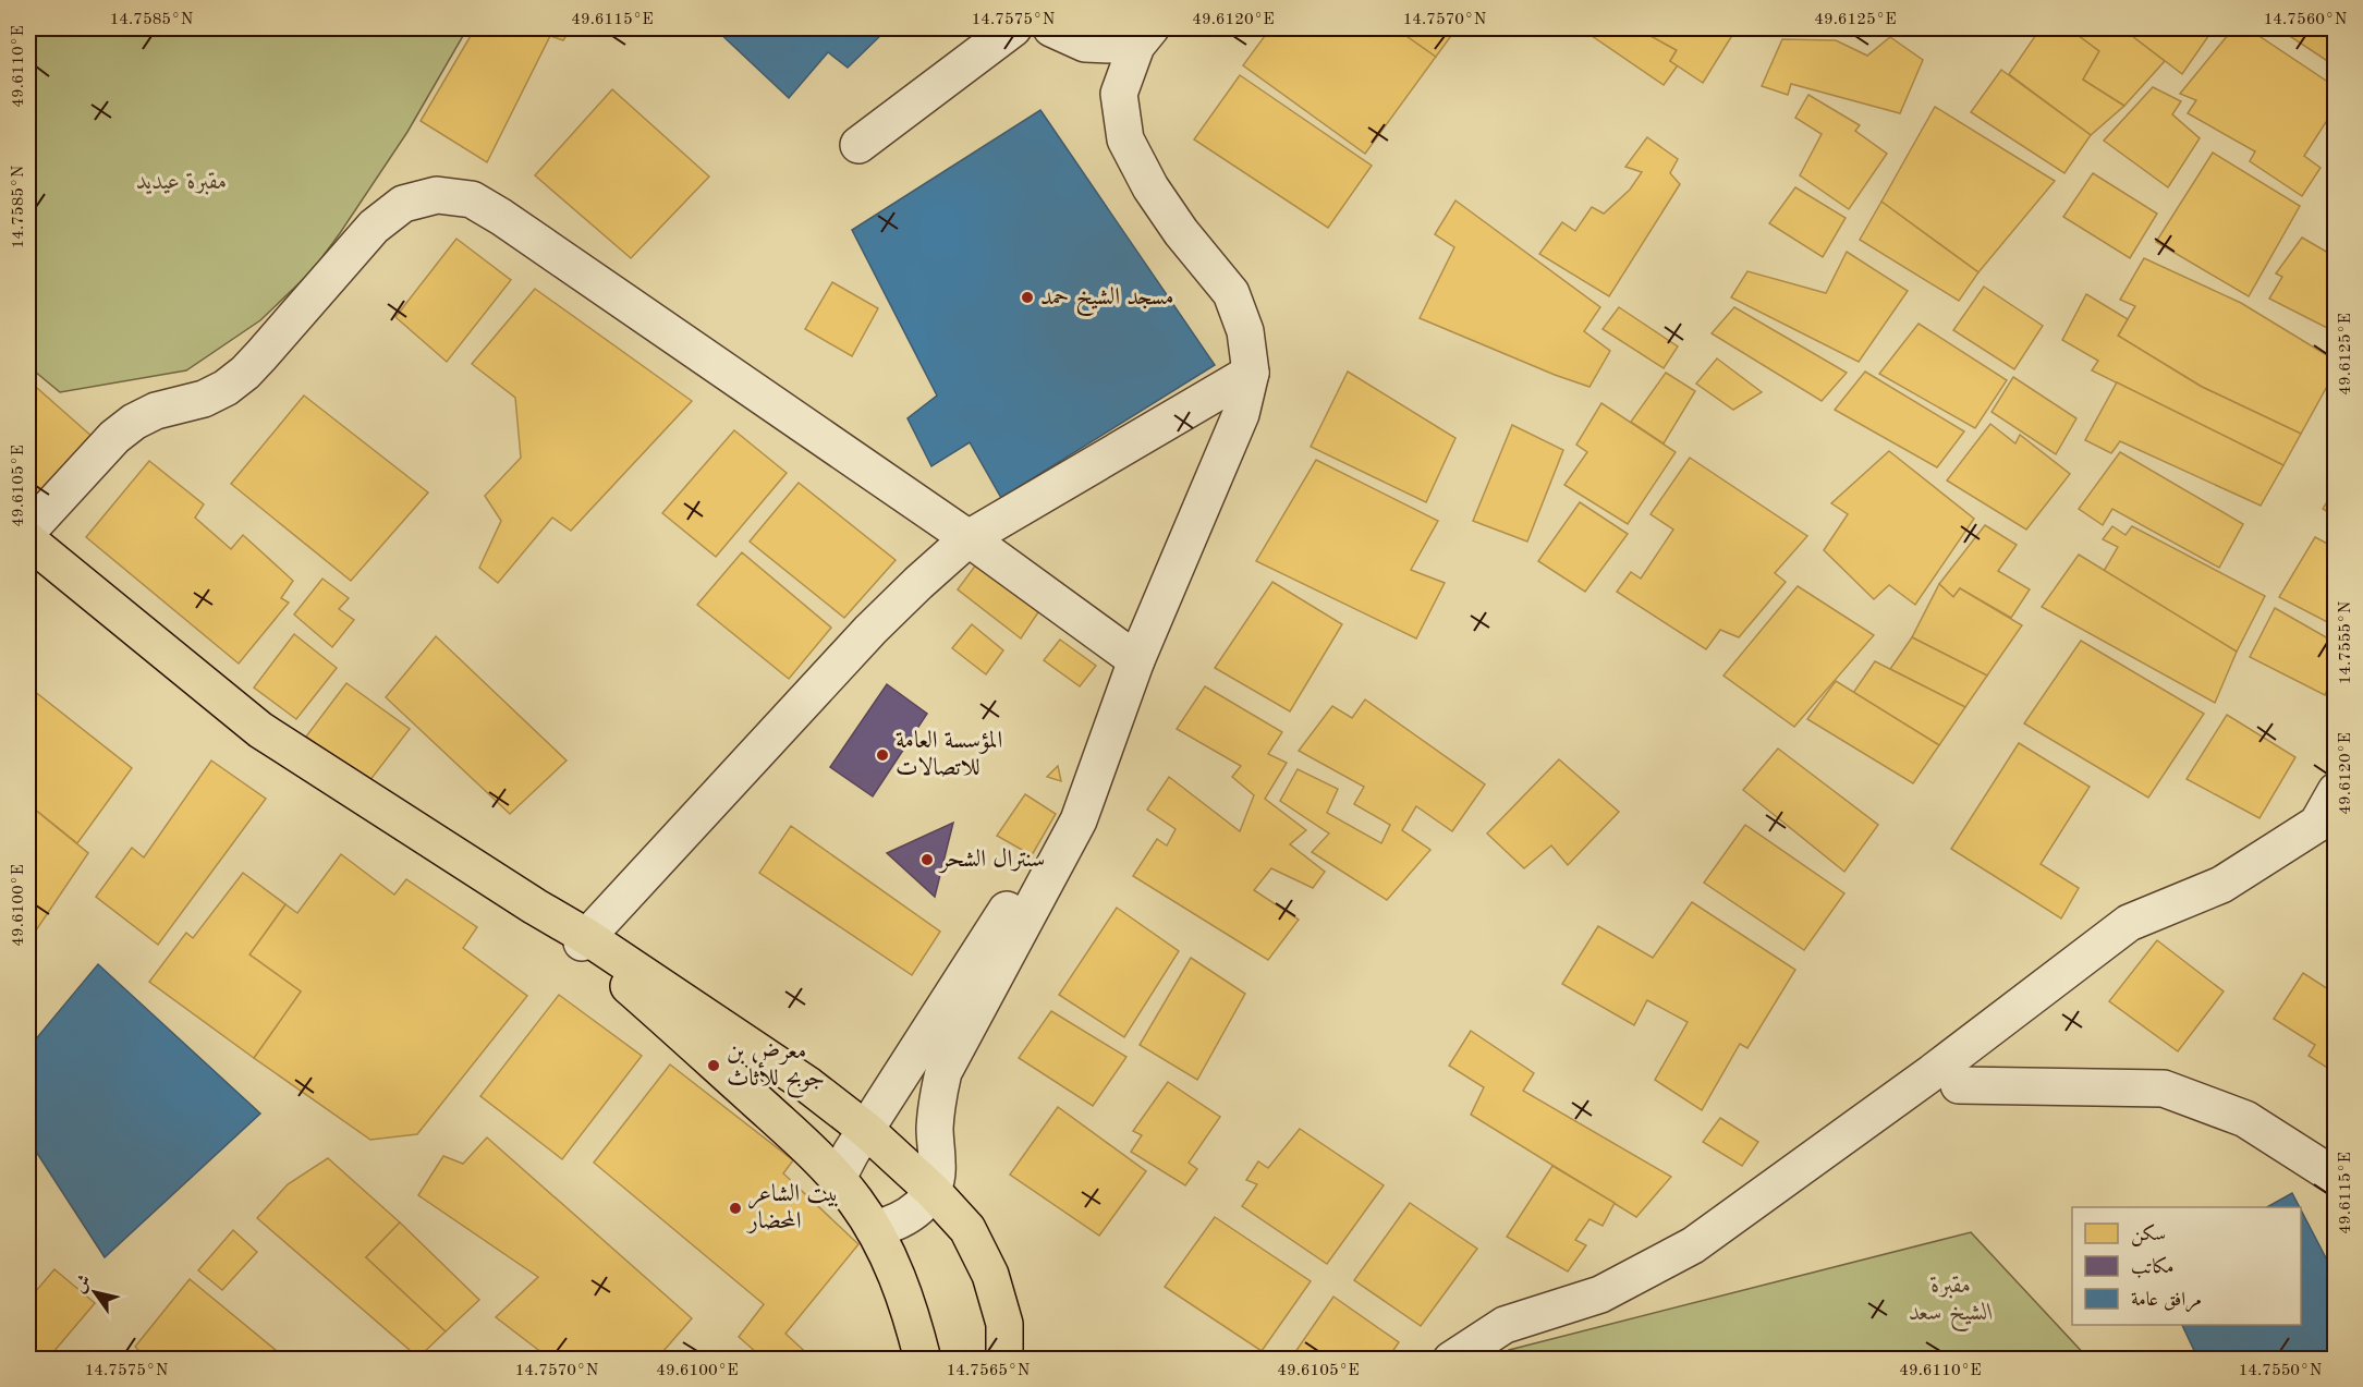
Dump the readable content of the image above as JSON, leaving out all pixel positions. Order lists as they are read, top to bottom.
{
  "parks": ["مقبرة عيديد", "مقبرة الشيخ سعد"],
  "places": [
    "مسجد الشيخ حمد",
    "المؤسسة العامة للاتصالات",
    "سنترال الشحر",
    "معرض بن جوبح للأثاث",
    "بيت الشاعر المحضار"
  ],
  "legend": ["سكن", "مكاتب", "مرافق عامة"],
  "north": "top left",
  "coordinates": [
    "14.7585°N",
    "49.6115°E",
    "14.7575°N",
    "49.6120°E",
    "14.7570°N",
    "49.6125°E",
    "14.7560°N",
    "49.6110°E",
    "49.6105°E",
    "14.7555°N",
    "49.6100°E",
    "14.7565°N",
    "14.7550°N"
  ]
}
